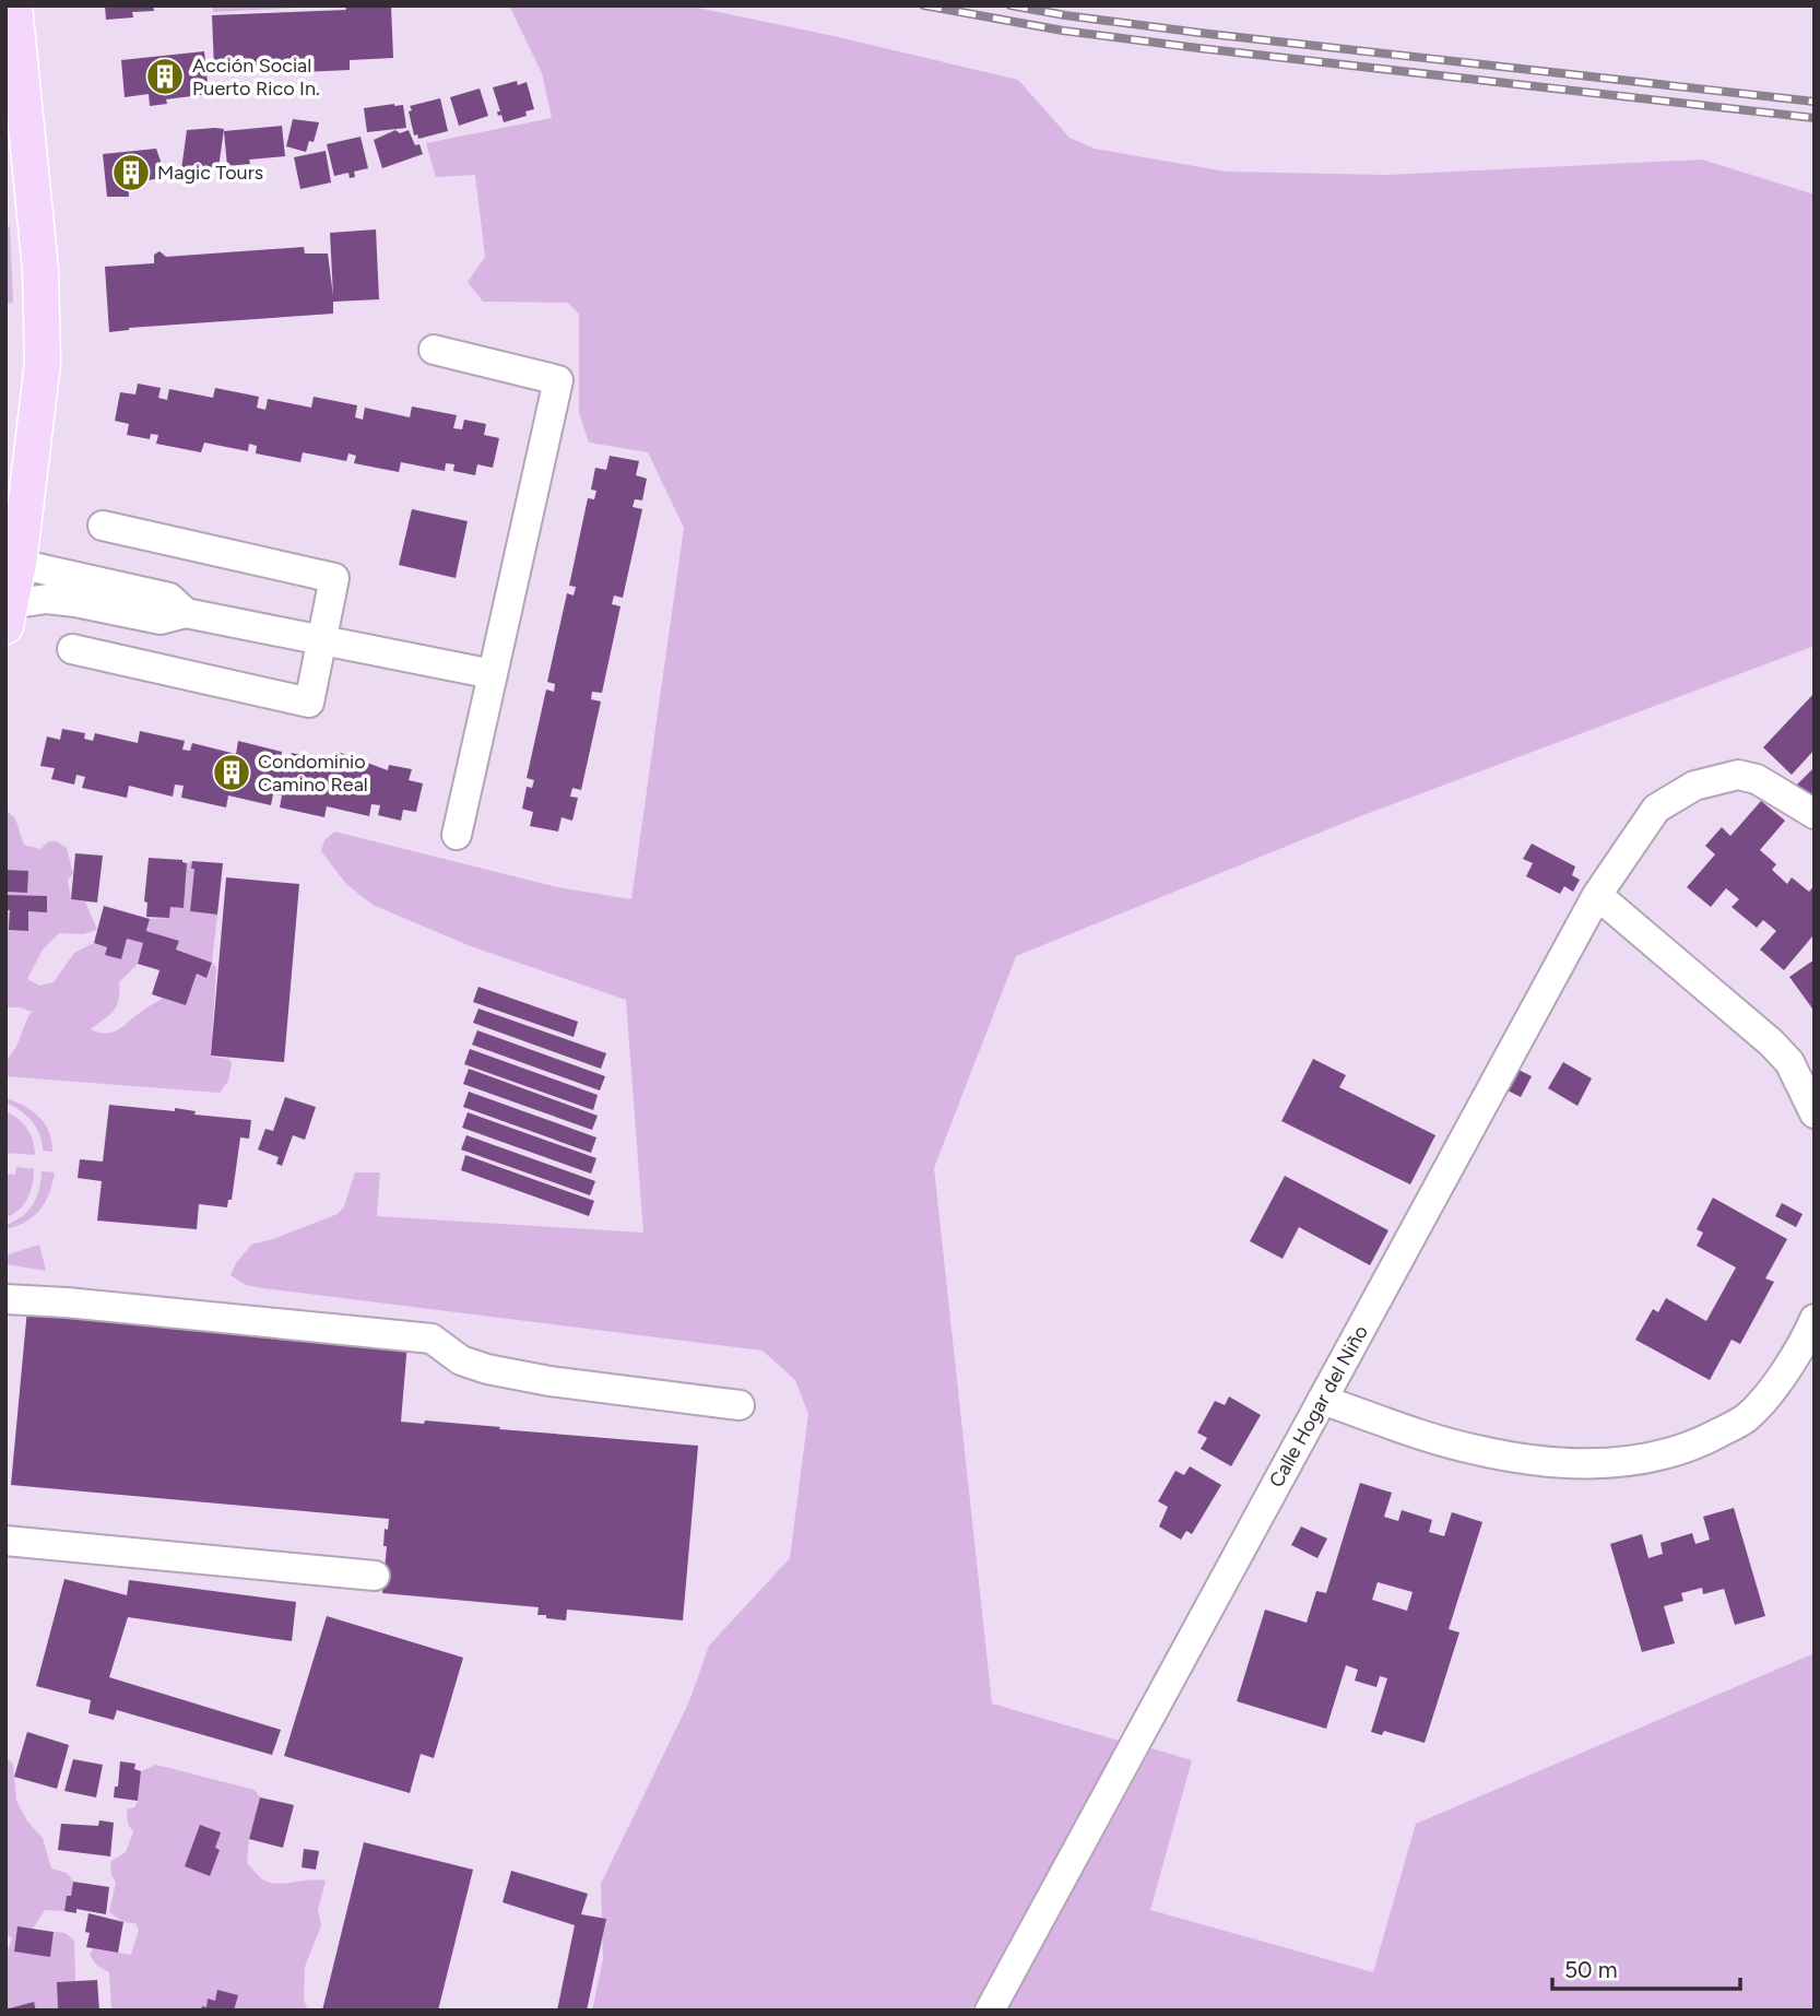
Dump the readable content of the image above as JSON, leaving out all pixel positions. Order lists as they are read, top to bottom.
{
  "streets": {
    "street": ["Calle Hogar del Niño"]
  },
  "places": {
    "building": ["Acción Social Puerto Rico In.", "Magic Tours", "Condominio Camino Real"]
  },
  "scale_bar": "50 m"
}
